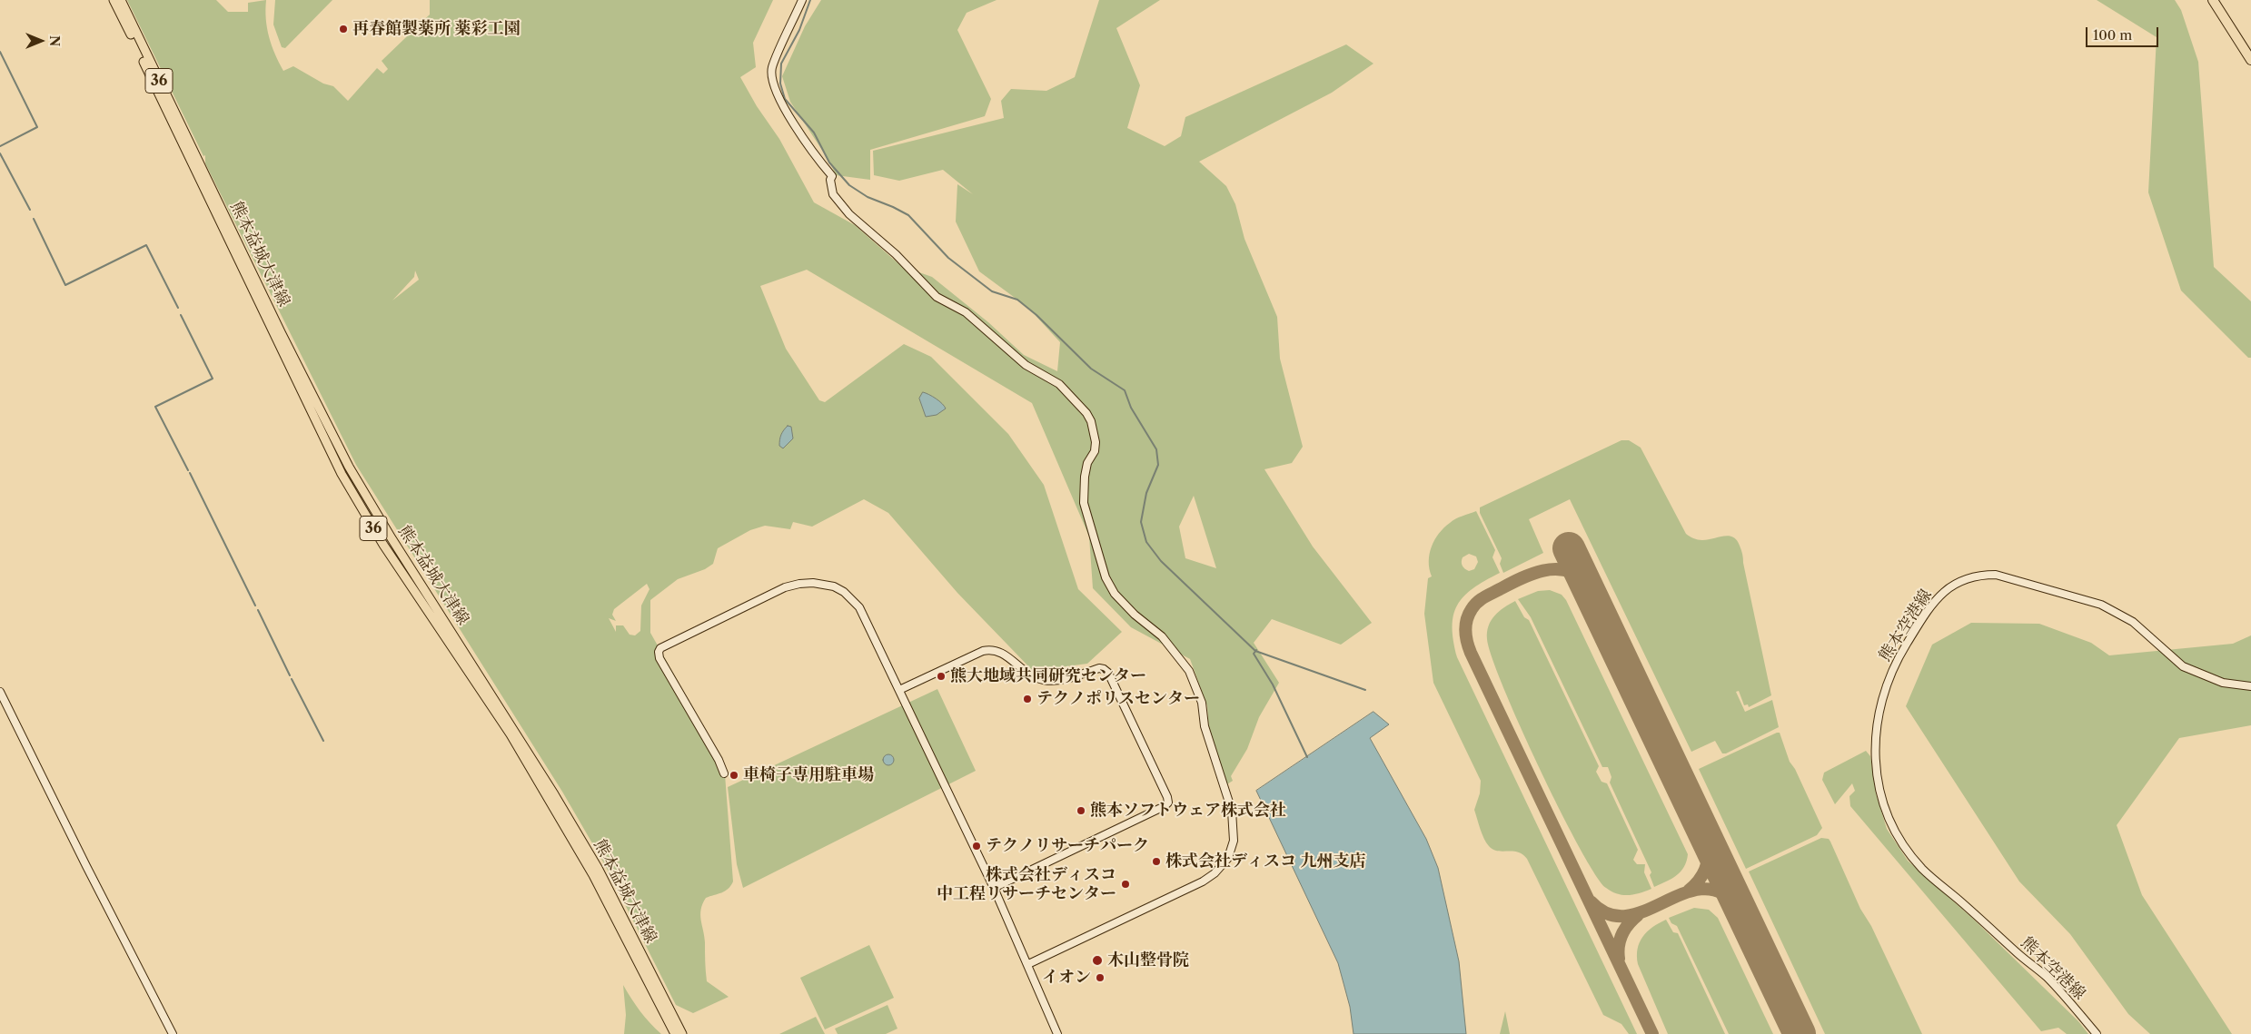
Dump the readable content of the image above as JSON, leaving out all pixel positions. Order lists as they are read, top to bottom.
{
  "streets": {
    "main road": ["36", "熊本益城大津線"],
    "street": ["熊本空港線"]
  },
  "places": [
    "再春館製薬所 薬彩工園",
    "熊大地域共同研究センター",
    "テクノポリスセンター",
    "車椅子専用駐車場",
    "熊本ソフトウェア株式会社",
    "テクノリサーチパーク",
    "株式会社ディスコ 九州支店",
    "株式会社ディスコ 中工程リサーチセンター",
    "木山整骨院",
    "イオン"
  ],
  "scale_bar": "100 m",
  "north": "right"
}
